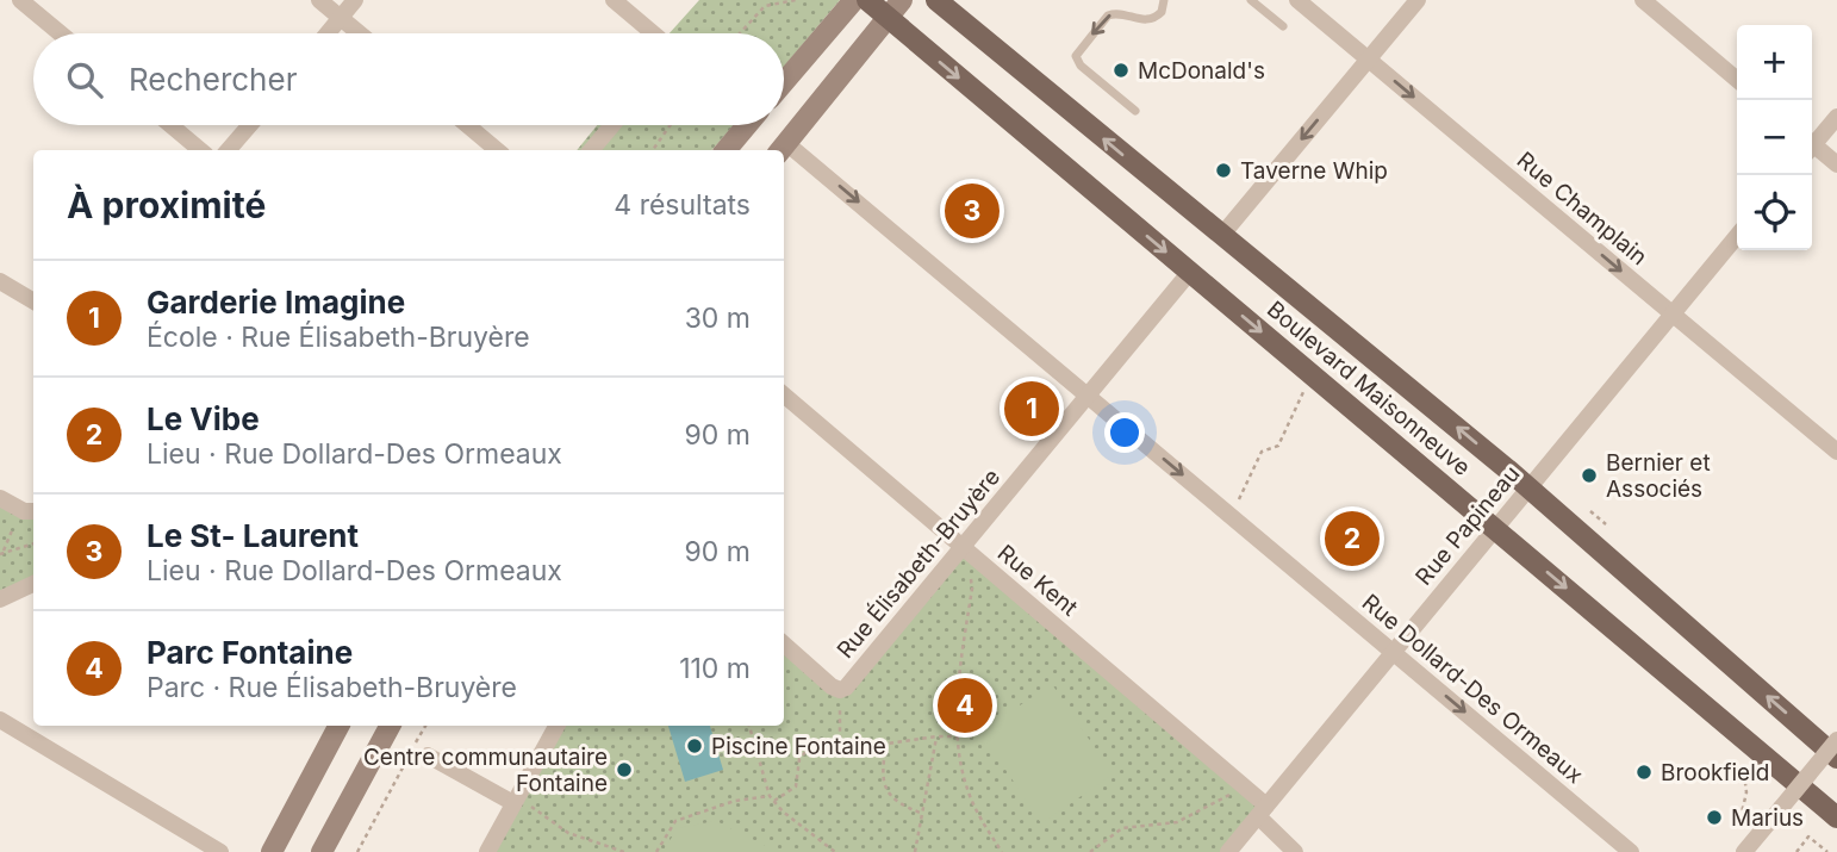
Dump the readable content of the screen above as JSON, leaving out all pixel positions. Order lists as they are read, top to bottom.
{
  "streets": {
    "main road": ["Boulevard Maisonneuve"],
    "street": [
      "Rue Champlain",
      "Rue Papineau",
      "Rue Élisabeth-Bruyère",
      "Rue Kent",
      "Rue Dollard-Des Ormeaux"
    ]
  },
  "crossings": [
    ["Rue Champlain", "Rue Papineau"],
    ["Boulevard Maisonneuve", "Rue Papineau"],
    ["Boulevard Maisonneuve", "Rue Élisabeth-Bruyère"],
    ["Rue Papineau", "Rue Kent"],
    ["Rue Papineau", "Rue Dollard-Des Ormeaux"],
    ["Rue Élisabeth-Bruyère", "Rue Kent"],
    ["Rue Élisabeth-Bruyère", "Rue Dollard-Des Ormeaux"]
  ],
  "one_way": ["Rue Champlain", "Rue Dollard-Des Ormeaux"],
  "places": [
    "McDonald's",
    "Taverne Whip",
    "Bernier et Associés",
    "Piscine Fontaine",
    "Centre communautaire Fontaine",
    "Brookfield",
    "Marius"
  ],
  "page": {
    "map_buttons": ["+", "−"],
    "search": "Rechercher",
    "heading": ["À proximité", "4 résultats"],
    "pins": [
      "3",
      "1",
      "2",
      "4"
    ],
    "list": [
      {
        "mark": "1",
        "name": "Garderie Imagine",
        "note": "École · Rue Élisabeth-Bruyère",
        "value": "30 m"
      },
      {
        "mark": "2",
        "name": "Le Vibe",
        "note": "Lieu · Rue Dollard-Des Ormeaux",
        "value": "90 m"
      },
      {
        "mark": "3",
        "name": "Le St- Laurent",
        "note": "Lieu · Rue Dollard-Des Ormeaux",
        "value": "90 m"
      },
      {
        "mark": "4",
        "name": "Parc Fontaine",
        "note": "Parc · Rue Élisabeth-Bruyère",
        "value": "110 m"
      }
    ]
  }
}
